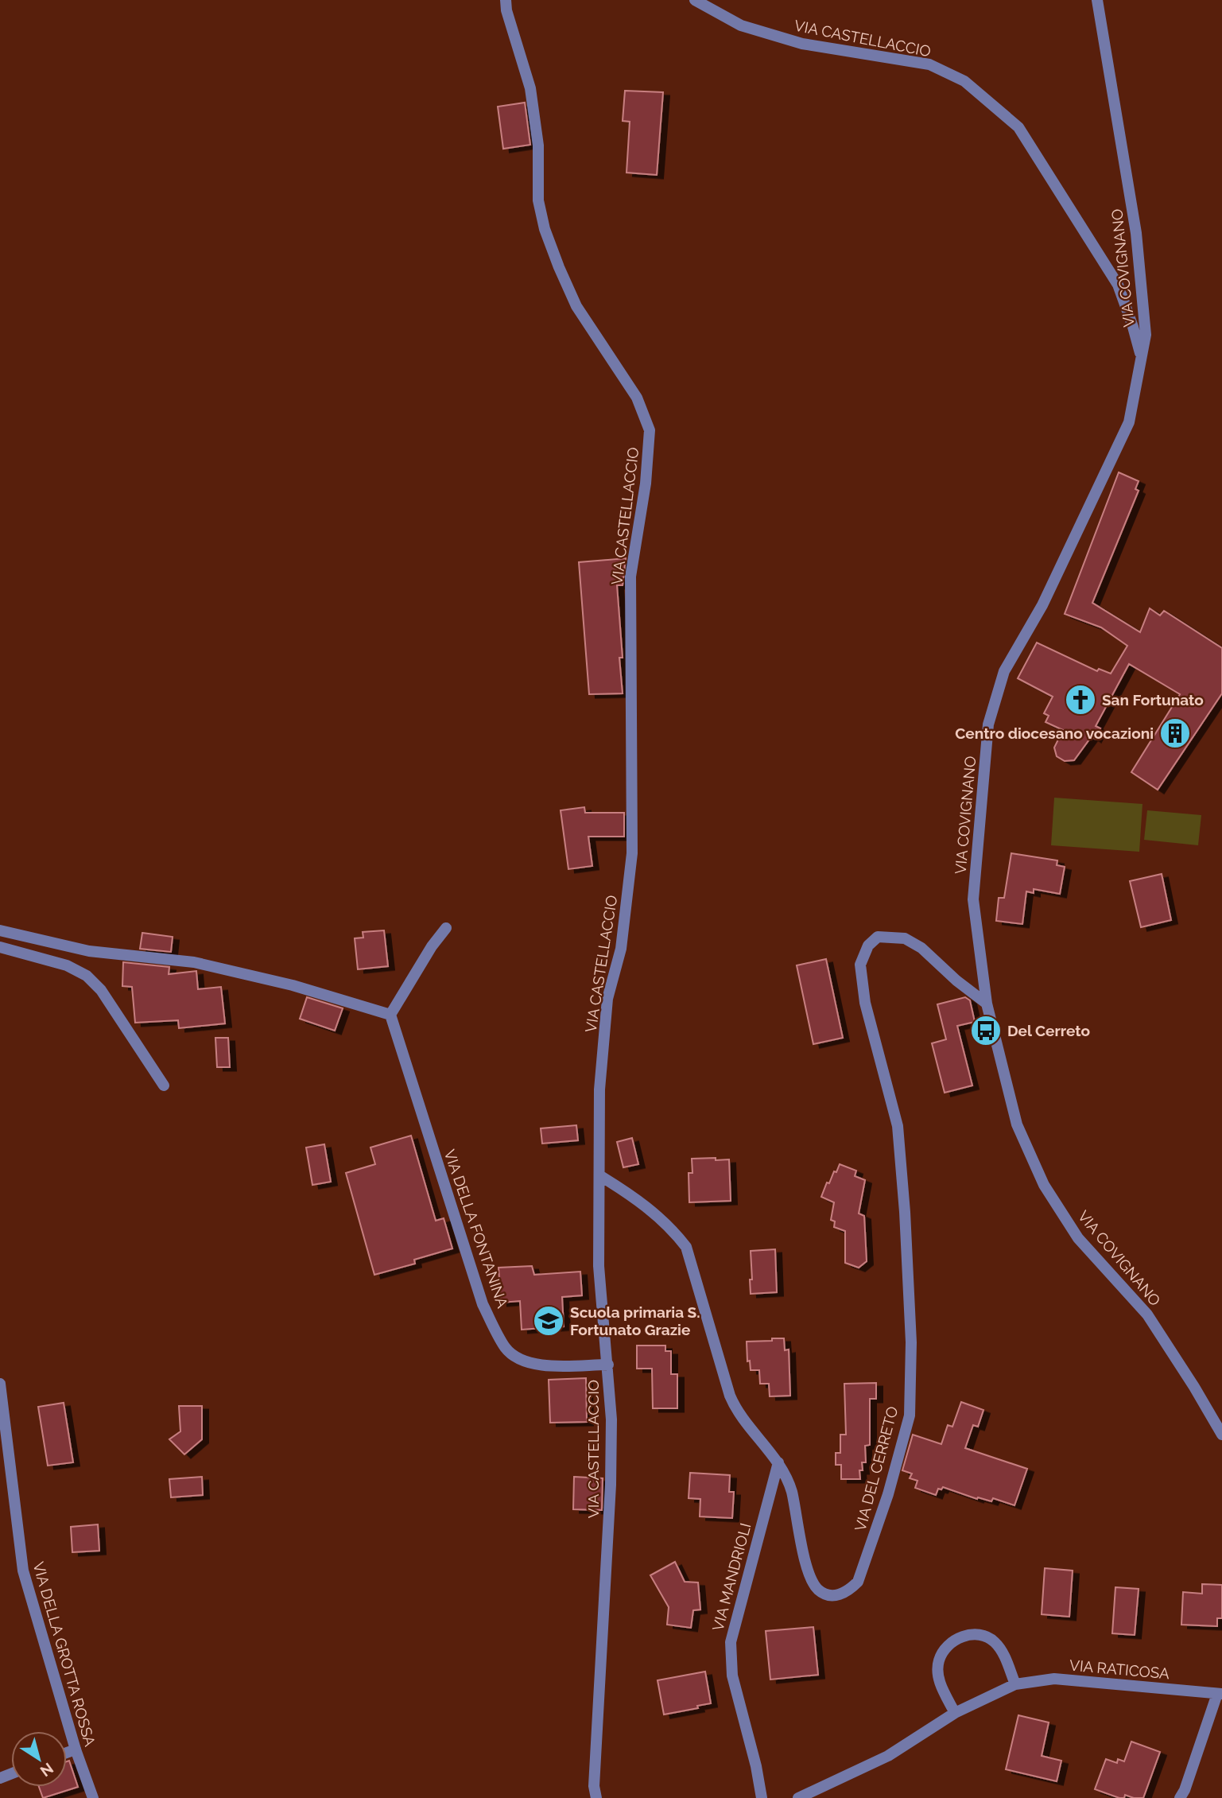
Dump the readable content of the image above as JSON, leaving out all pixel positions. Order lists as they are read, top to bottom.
{
  "streets": {
    "street": [
      "VIA CASTELLACCIO",
      "VIA COVIGNANO",
      "VIA DELLA FONTANINA",
      "VIA DEL CERRETO",
      "VIA MANDRIOLI",
      "VIA DELLA GROTTA ROSSA",
      "VIA RATICOSA"
    ]
  },
  "crossings": [
    ["VIA CASTELLACCIO", "VIA COVIGNANO"],
    ["VIA CASTELLACCIO", "VIA DELLA FONTANINA"],
    ["VIA CASTELLACCIO", "VIA DEL CERRETO"],
    ["VIA COVIGNANO", "VIA DEL CERRETO"],
    ["VIA DEL CERRETO", "VIA MANDRIOLI"]
  ],
  "places": {
    "church": ["San Fortunato"],
    "building": ["Centro diocesano vocazioni"],
    "bus stop": ["Del Cerreto"],
    "school or university": ["Scuola primaria S. Fortunato Grazie"]
  },
  "north": "bottom right"
}
